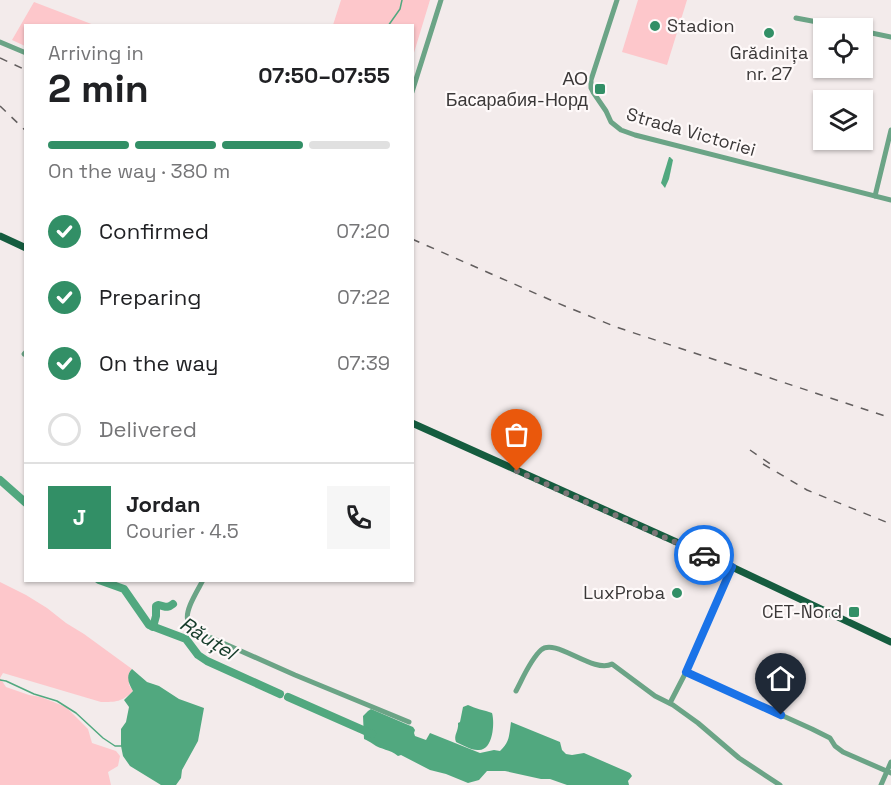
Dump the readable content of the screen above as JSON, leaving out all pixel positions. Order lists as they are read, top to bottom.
{
  "streets": {
    "street": ["Strada Victoriei"]
  },
  "water": ["Răuțel"],
  "places": {
    "other": ["Stadion", "Grădinița nr. 27", "LuxProba"],
    "transit": ["АО Басарабия-Норд", "CET-Nord"]
  },
  "page": {
    "heading": ["2 min", "Arriving in", "07:50–07:55"],
    "panel": ["Jordan", "Courier · 4.5"],
    "bar": "On the way · 380 m",
    "list": [
      ["Confirmed", "07:20"],
      ["Preparing", "07:22"],
      ["On the way", "07:39"],
      "Delivered"
    ],
    "round": "J"
  }
}
